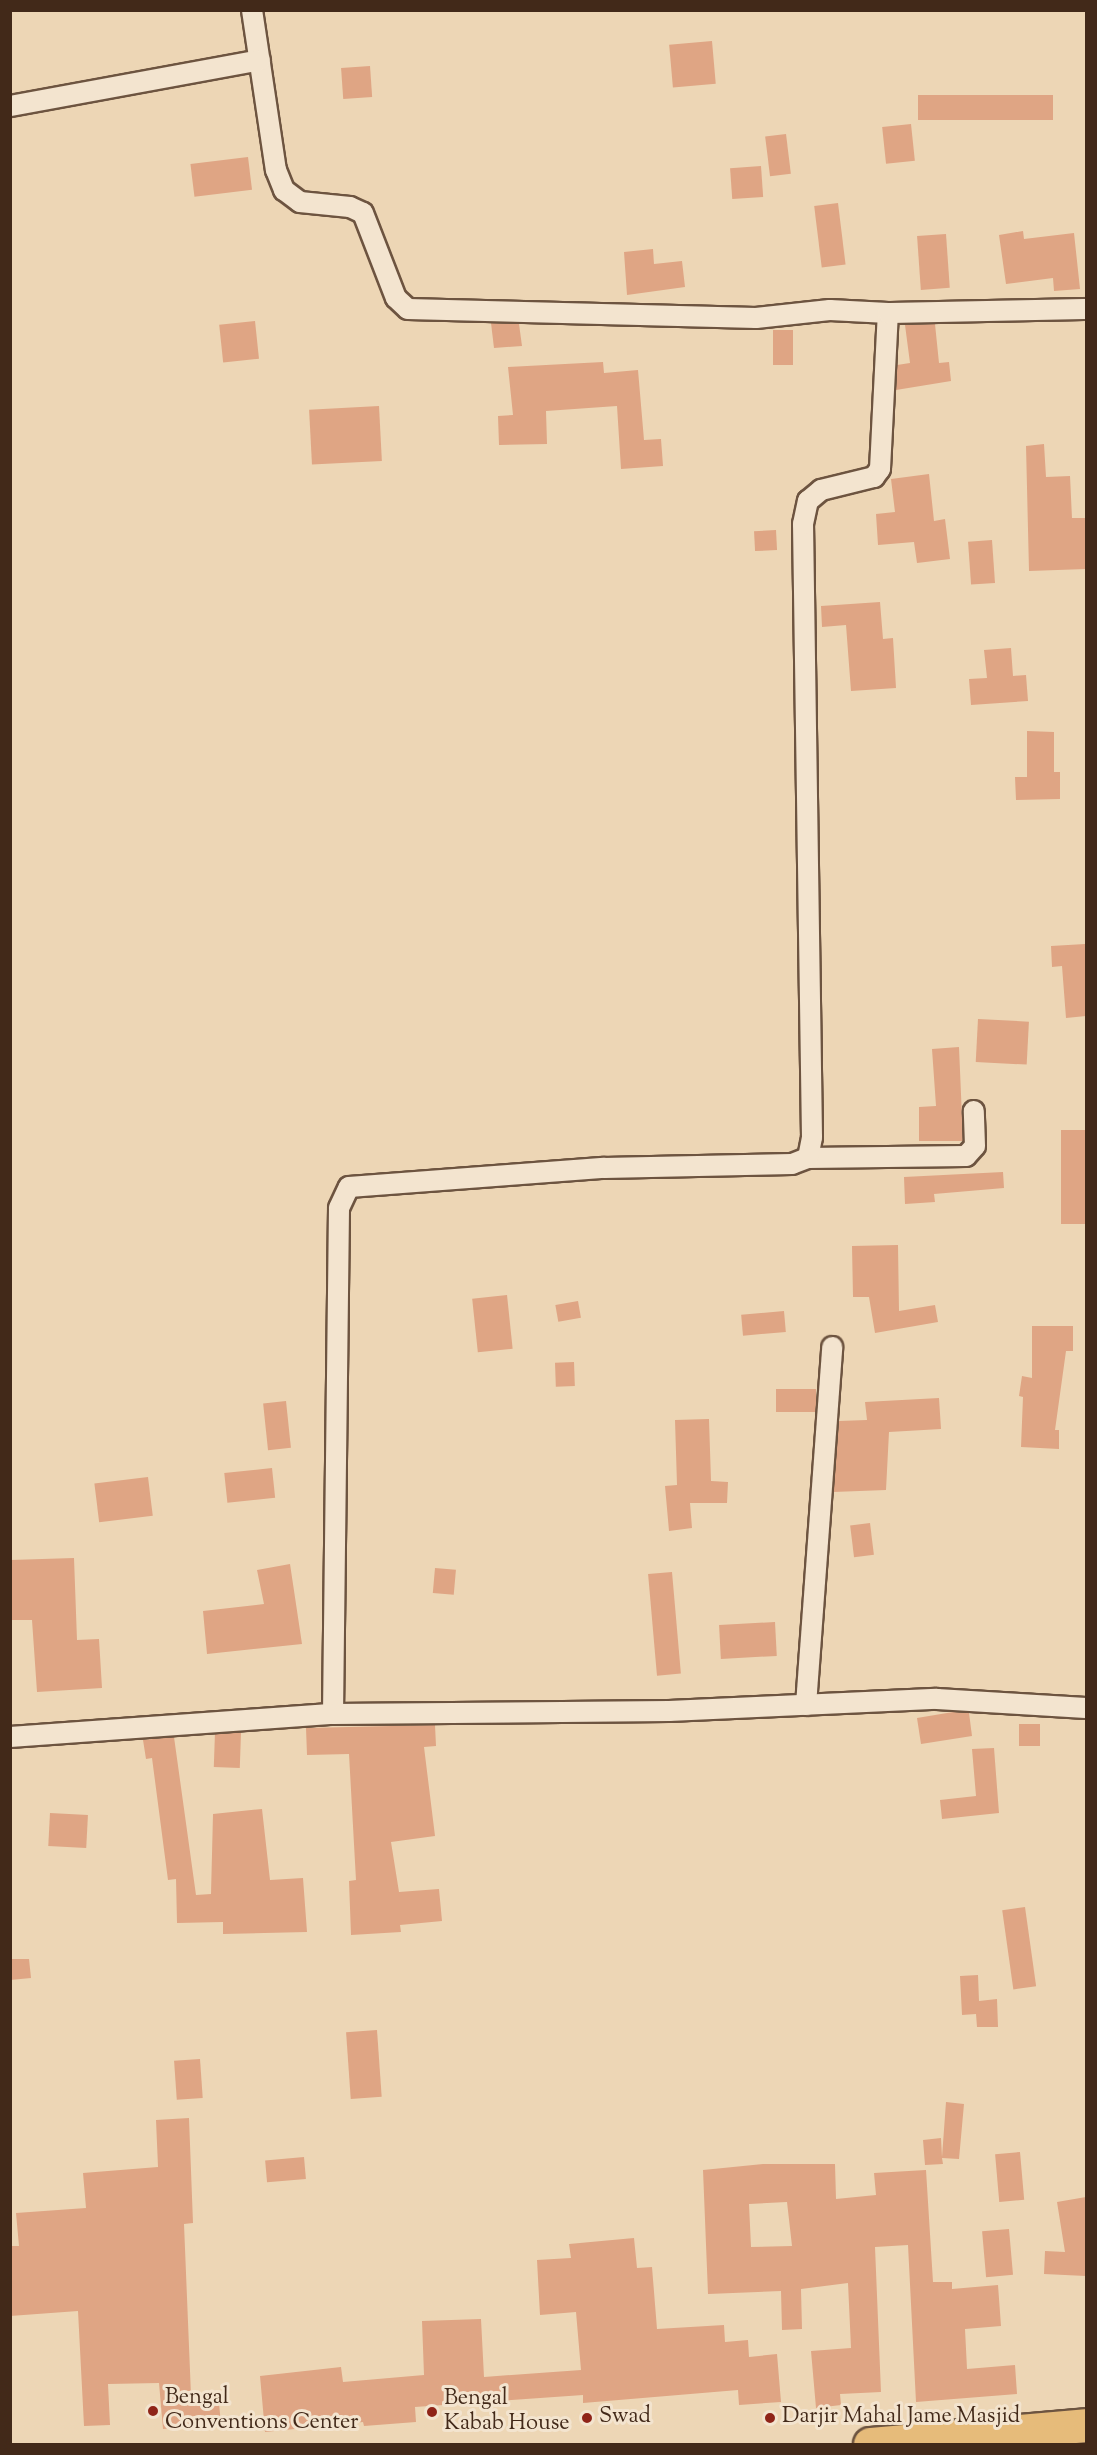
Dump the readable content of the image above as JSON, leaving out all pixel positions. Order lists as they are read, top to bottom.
{
  "places": [
    "Bengal Conventions Center",
    "Bengal Kabab House",
    "Swad",
    "Darjir Mahal Jame Masjid"
  ]
}
